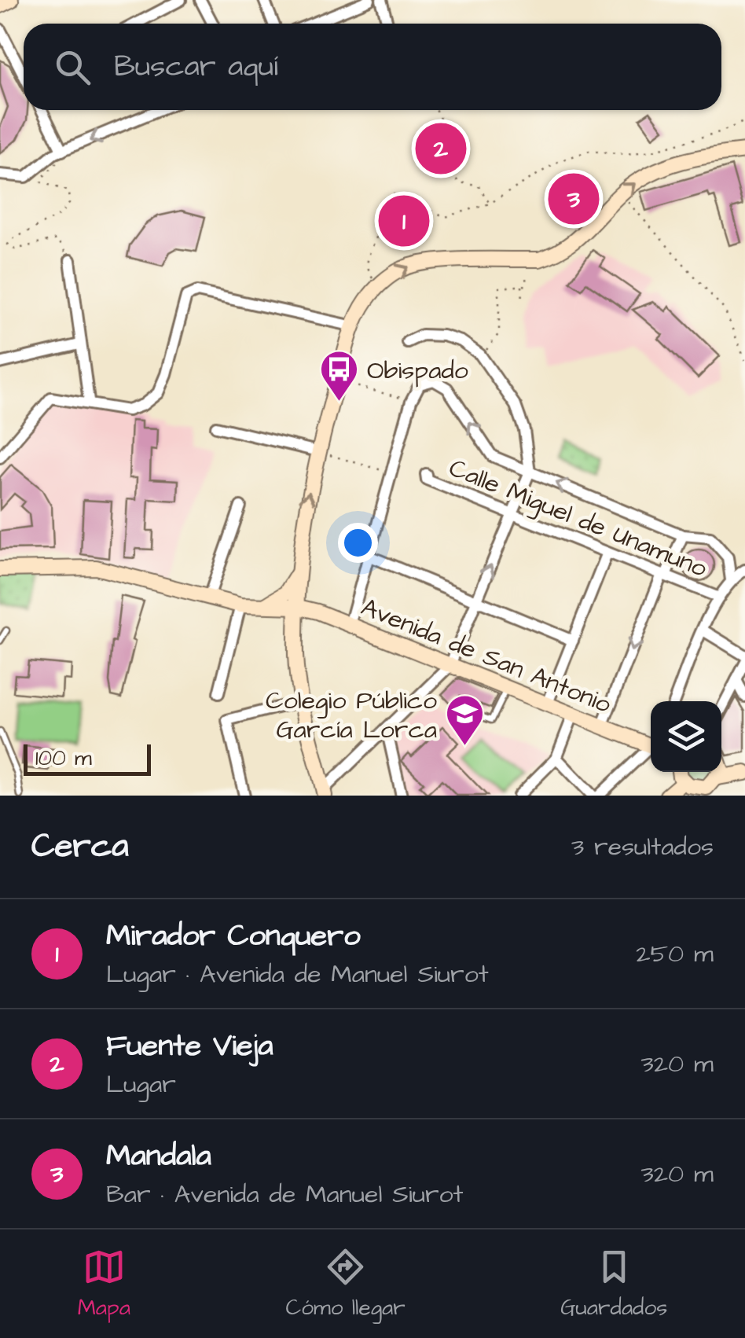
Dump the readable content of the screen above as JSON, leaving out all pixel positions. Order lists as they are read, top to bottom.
{
  "streets": {
    "street": ["Calle Miguel de Unamuno", "Avenida de San Antonio"]
  },
  "places": {
    "bus stop": ["Obispado"],
    "school or university": ["Colegio Público García Lorca"]
  },
  "scale_bar": "100 m",
  "page": {
    "search": "Buscar aquí",
    "pins": ["2", "3", "1"],
    "scale": "100 m",
    "heading": ["Cerca", "3 resultados"],
    "list": [
      {
        "mark": "1",
        "name": "Mirador Conquero",
        "note": "Lugar · Avenida de Manuel Siurot",
        "value": "250 m"
      },
      {
        "mark": "2",
        "name": "Fuente Vieja",
        "note": "Lugar",
        "value": "320 m"
      },
      {
        "mark": "3",
        "name": "Mandala",
        "note": "Bar · Avenida de Manuel Siurot",
        "value": "320 m"
      }
    ],
    "nav": ["Mapa", "Cómo llegar", "Guardados"]
  }
}
